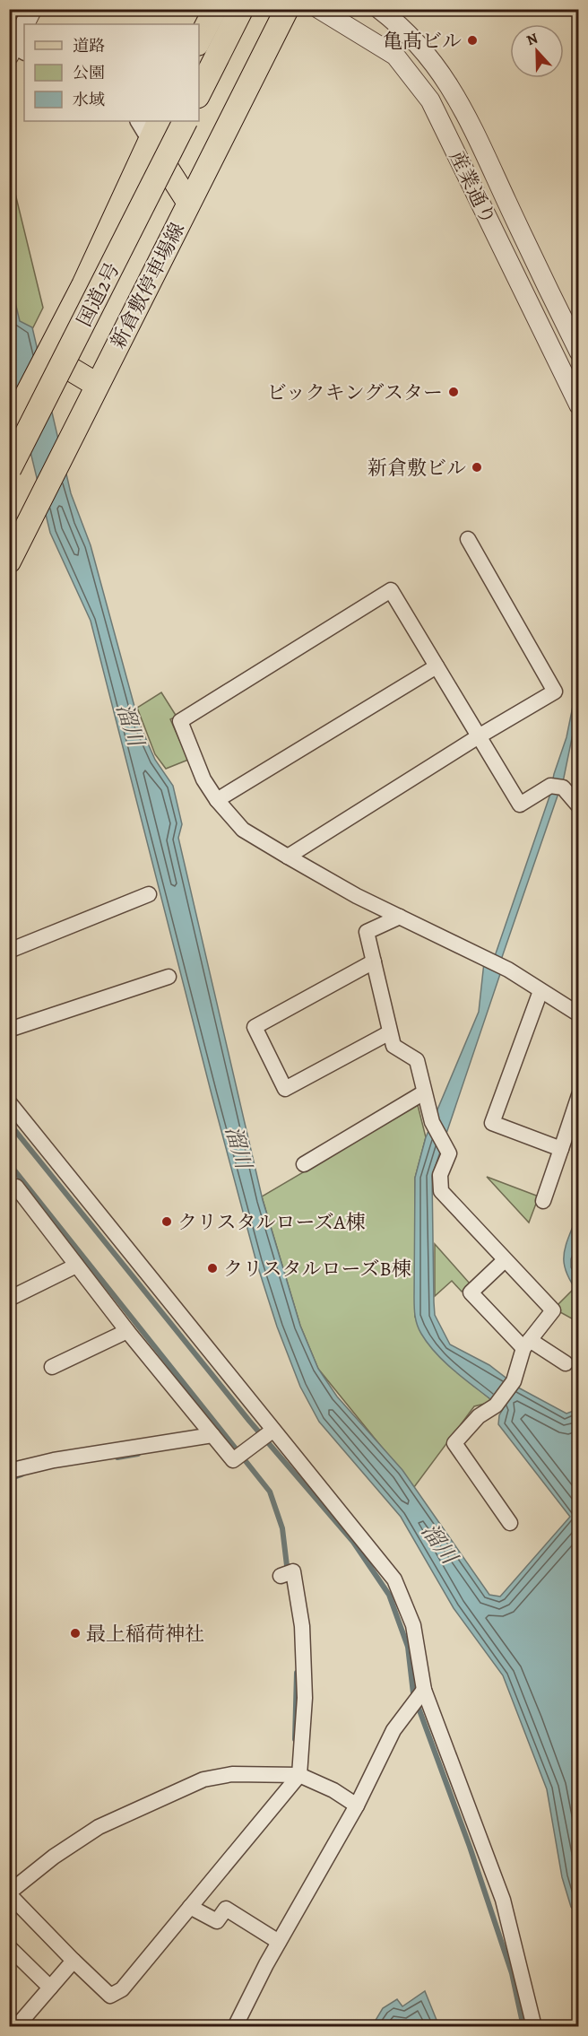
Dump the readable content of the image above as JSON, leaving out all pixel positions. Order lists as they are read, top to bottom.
{
  "streets": {
    "highway": ["国道2号"],
    "main road": ["新倉敷停車場線"],
    "street": ["産業通り"]
  },
  "water": ["溜川"],
  "places": [
    "亀髙ビル",
    "ビックキングスター",
    "新倉敷ビル",
    "クリスタルローズA棟",
    "クリスタルローズB棟",
    "最上稲荷神社"
  ],
  "legend": ["道路", "公園", "水域"],
  "north": "top"
}
